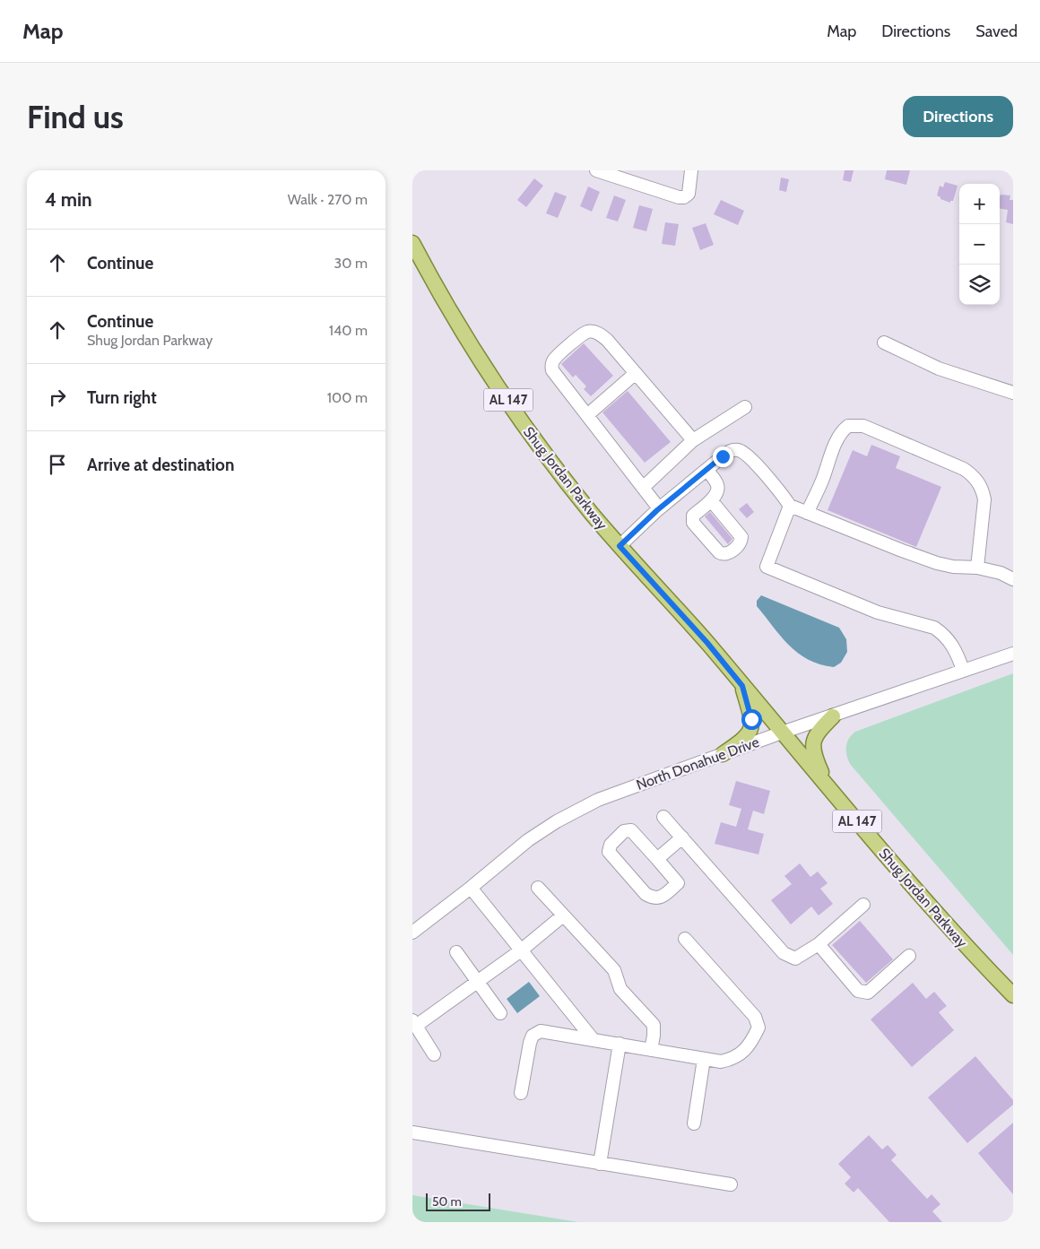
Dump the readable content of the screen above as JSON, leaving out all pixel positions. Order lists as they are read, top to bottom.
{
  "streets": {
    "main road": ["AL 147", "Shug Jordan Parkway"],
    "street": ["North Donahue Drive"]
  },
  "crossings": [
    ["Shug Jordan Parkway", "North Donahue Drive"]
  ],
  "scale_bar": "50 m",
  "page": {
    "header": "Map",
    "nav": ["Map", "Directions", "Saved"],
    "buttons": "Directions",
    "title": "Find us",
    "heading": ["4 min", "Walk · 270 m"],
    "map_buttons": ["+", "−"],
    "list": [
      ["Continue", "30 m"],
      ["Continue", "Shug Jordan Parkway", "140 m"],
      ["Turn right", "100 m"],
      "Arrive at destination"
    ],
    "scale": "50 m"
  }
}
